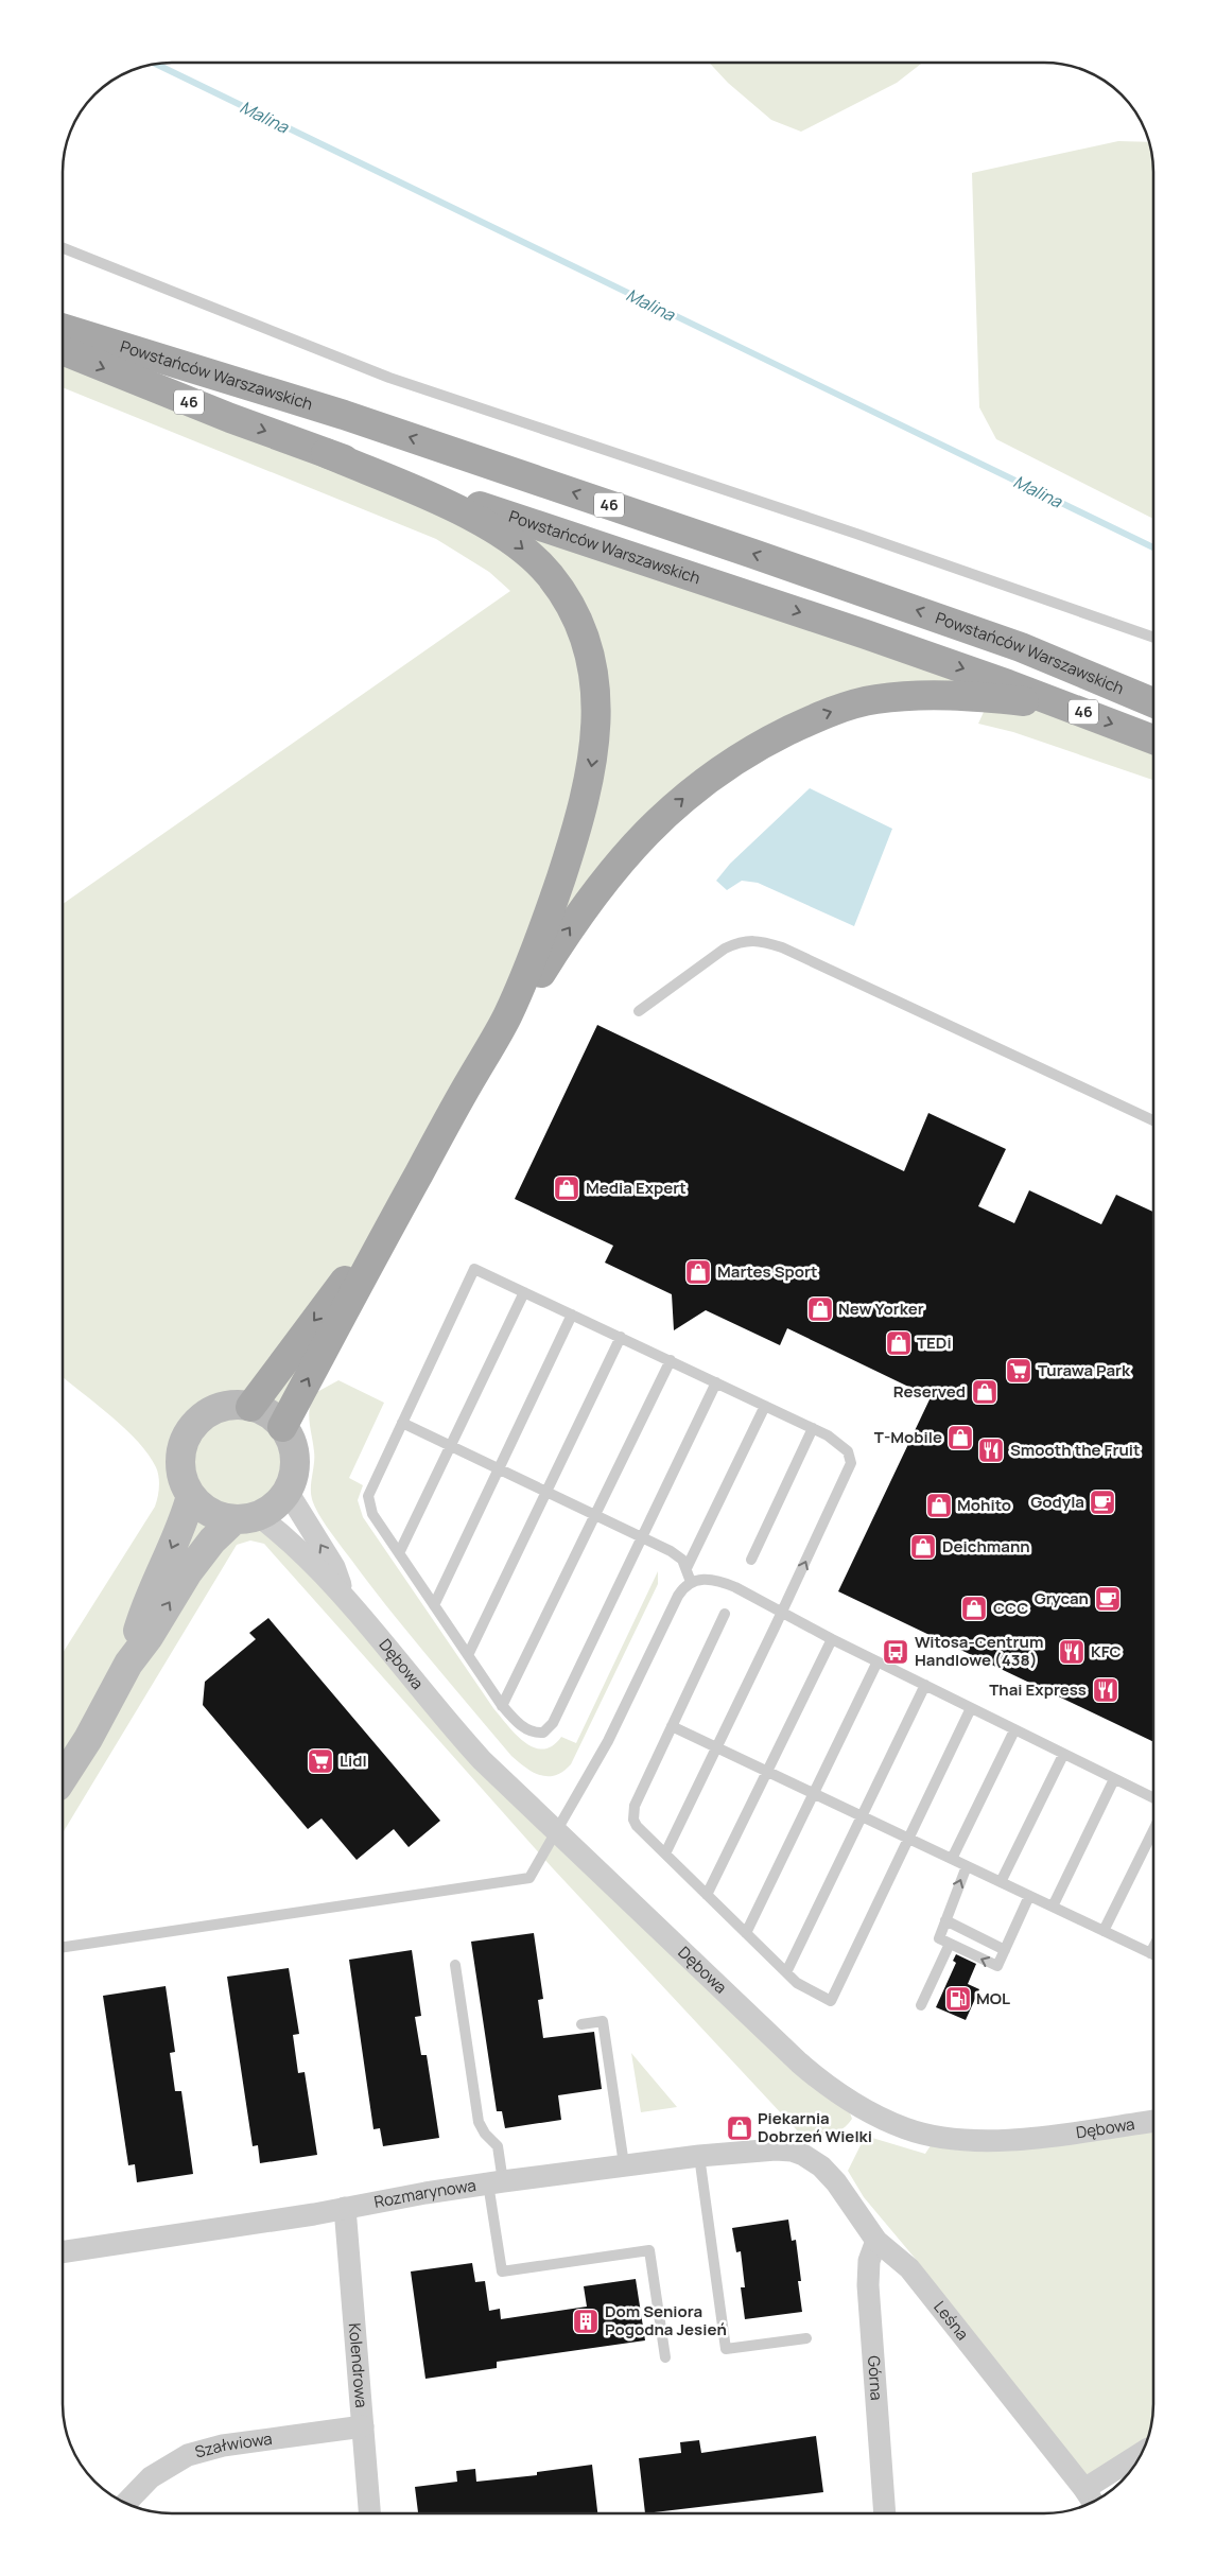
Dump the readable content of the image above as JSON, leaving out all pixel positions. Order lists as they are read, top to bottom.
{
  "streets": {
    "main road": ["Powstańców Warszawskich", "46"],
    "street": [
      "Dębowa",
      "Rozmarynowa",
      "Leśna",
      "Kolendrowa",
      "Górna",
      "Szałwiowa"
    ]
  },
  "crossings": [
    ["Rozmarynowa", "Leśna"],
    ["Rozmarynowa", "Kolendrowa"],
    ["Leśna", "Górna"],
    ["Kolendrowa", "Szałwiowa"]
  ],
  "water": ["Malina"],
  "places": {
    "shop": [
      "Media Expert",
      "Martes Sport",
      "New Yorker",
      "TEDi",
      "Reserved",
      "T-Mobile",
      "Mohito",
      "Deichmann",
      "CCC",
      "Piekarnia Dobrzeń Wielki"
    ],
    "supermarket": ["Turawa Park", "Lidl"],
    "restaurant": ["Smooth the Fruit", "KFC", "Thai Express"],
    "cafe": ["Godyla", "Grycan"],
    "bus stop": ["Witosa-Centrum Handlowe (438)"],
    "fuel station": ["MOL"],
    "building": ["Dom Seniora Pogodna Jesień"]
  }
}
